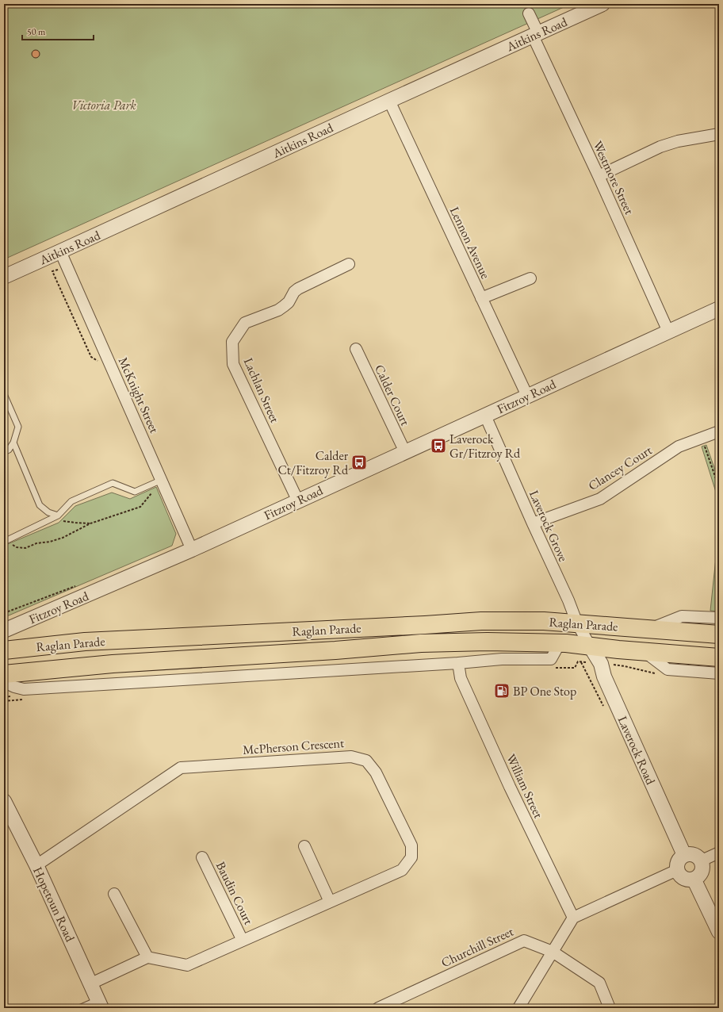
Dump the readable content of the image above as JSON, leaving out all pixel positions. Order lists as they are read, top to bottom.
{
  "streets": {
    "highway": ["Raglan Parade"],
    "street": [
      "Aitkins Road",
      "Westmore Street",
      "Lennon Avenue",
      "Lachlan Street",
      "McKnight Street",
      "Calder Court",
      "Fitzroy Road",
      "Clancey Court",
      "Laverock Grove",
      "McPherson Crescent",
      "Laverock Road",
      "William Street",
      "Baudin Court",
      "Hopetoun Road",
      "Churchill Street"
    ]
  },
  "crossings": [
    ["Aitkins Road", "Westmore Street"],
    ["Aitkins Road", "Lennon Avenue"],
    ["Aitkins Road", "McKnight Street"],
    ["Westmore Street", "Fitzroy Road"],
    ["Lennon Avenue", "Fitzroy Road"],
    ["Lachlan Street", "Fitzroy Road"],
    ["McKnight Street", "Fitzroy Road"],
    ["Calder Court", "Fitzroy Road"],
    ["Fitzroy Road", "Laverock Grove"],
    ["Clancey Court", "Laverock Grove"],
    ["Laverock Grove", "Raglan Parade"],
    ["Laverock Grove", "Laverock Road"],
    ["Raglan Parade", "Laverock Road"],
    ["Raglan Parade", "William Street"],
    ["McPherson Crescent", "Baudin Court"],
    ["McPherson Crescent", "Hopetoun Road"]
  ],
  "parks": ["Victoria Park"],
  "places": {
    "bus stop": ["Laverock Gr/Fitzroy Rd", "Calder Ct/Fitzroy Rd"],
    "fuel station": ["BP One Stop"]
  },
  "scale_bar": "50 m"
}
